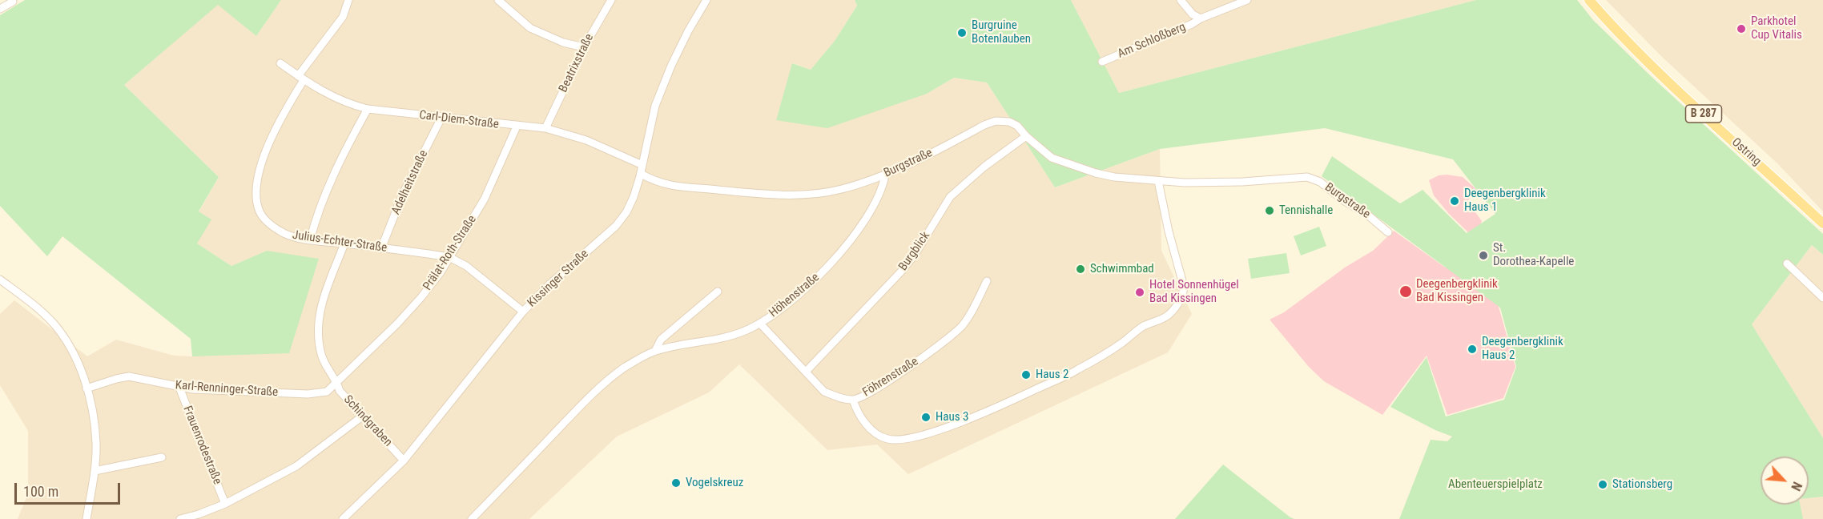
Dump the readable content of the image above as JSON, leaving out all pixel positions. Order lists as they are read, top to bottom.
{
  "streets": {
    "main road": ["B 287", "Ostring"],
    "street": [
      "Am Schloßberg",
      "Beatrixstraße",
      "Carl-Diem-Straße",
      "Burgstraße",
      "Adelheitstraße",
      "Julius-Echter-Straße",
      "Burgblick",
      "Prälat-Roth-Straße",
      "Kissinger Straße",
      "Höhenstraße",
      "Föhrenstraße",
      "Karl-Renninger-Straße",
      "Schindgraben",
      "Frauenrodestraße"
    ]
  },
  "crossings": [
    ["Beatrixstraße", "Carl-Diem-Straße"],
    ["Carl-Diem-Straße", "Adelheitstraße"],
    ["Carl-Diem-Straße", "Julius-Echter-Straße"],
    ["Carl-Diem-Straße", "Prälat-Roth-Straße"],
    ["Carl-Diem-Straße", "Kissinger Straße"],
    ["Burgstraße", "Burgblick"],
    ["Burgstraße", "Kissinger Straße"],
    ["Burgstraße", "Höhenstraße"],
    ["Adelheitstraße", "Julius-Echter-Straße"],
    ["Julius-Echter-Straße", "Prälat-Roth-Straße"],
    ["Julius-Echter-Straße", "Kissinger Straße"],
    ["Julius-Echter-Straße", "Schindgraben"],
    ["Burgblick", "Föhrenstraße"],
    ["Prälat-Roth-Straße", "Karl-Renninger-Straße"],
    ["Prälat-Roth-Straße", "Schindgraben"],
    ["Kissinger Straße", "Schindgraben"],
    ["Höhenstraße", "Föhrenstraße"],
    ["Karl-Renninger-Straße", "Schindgraben"],
    ["Karl-Renninger-Straße", "Frauenrodestraße"]
  ],
  "parks": ["Abenteuerspielplatz"],
  "places": [
    "Parkhotel Cup Vitalis",
    "Burgruine Botenlauben",
    "Deegenbergklinik Haus 1",
    "Tennishalle",
    "St. Dorothea-Kapelle",
    "Schwimmbad",
    "Deegenbergklinik Bad Kissingen",
    "Hotel Sonnenhügel Bad Kissingen",
    "Deegenbergklinik Haus 2",
    "Haus 2",
    "Haus 3",
    "Vogelskreuz",
    "Stationsberg"
  ],
  "scale_bar": "100 m",
  "north": "bottom right"
}
